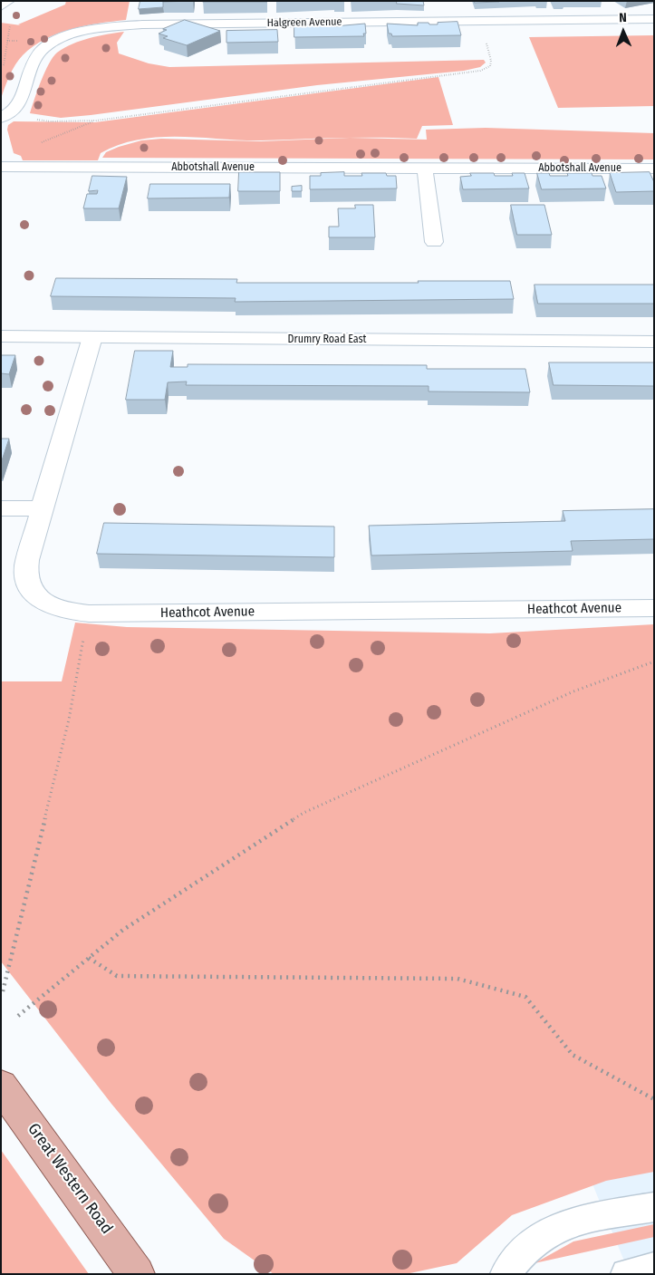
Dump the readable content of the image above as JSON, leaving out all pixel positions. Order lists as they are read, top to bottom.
{
  "streets": {
    "main road": ["Great Western Road"],
    "street": [
      "Halgreen Avenue",
      "Abbotshall Avenue",
      "Drumry Road East",
      "Heathcot Avenue"
    ]
  },
  "crossings": [
    ["Drumry Road East", "Heathcot Avenue"]
  ],
  "north": "top"
}
